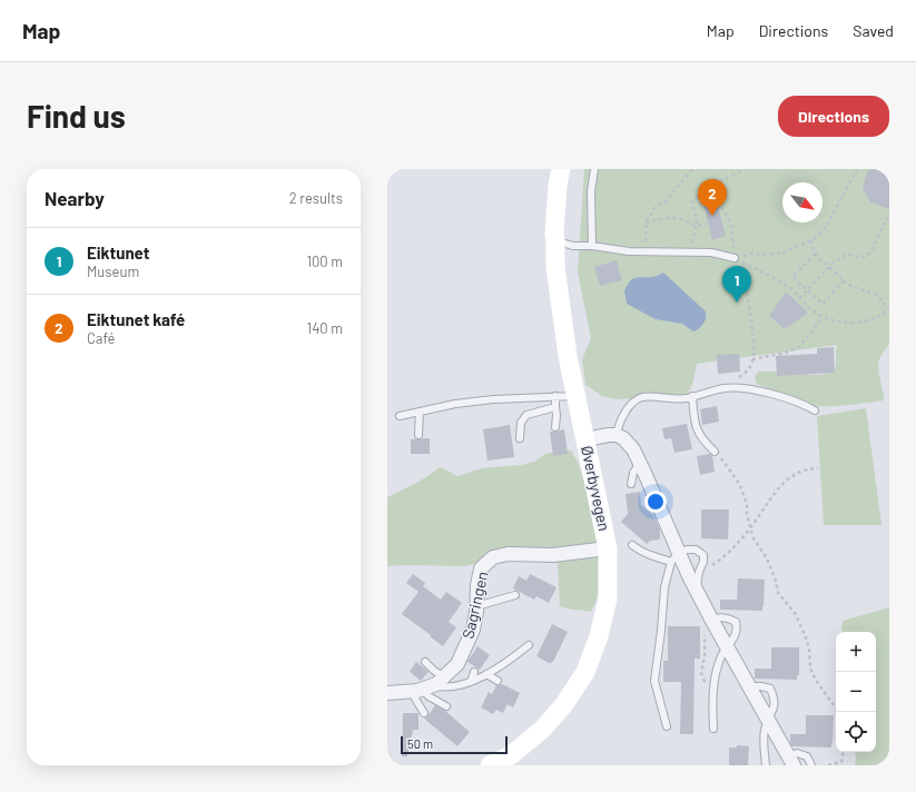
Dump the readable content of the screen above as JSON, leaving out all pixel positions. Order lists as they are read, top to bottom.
{
  "streets": {
    "main road": ["Øverbyvegen"],
    "street": ["Sagringen"]
  },
  "crossings": [
    ["Øverbyvegen", "Sagringen"]
  ],
  "scale_bar": "50 m",
  "north": "bottom right",
  "page": {
    "header": "Map",
    "nav": ["Map", "Directions", "Saved"],
    "buttons": "Directions",
    "title": "Find us",
    "heading": ["Nearby", "2 results"],
    "pins": ["2", "1"],
    "list": [
      {
        "mark": "1",
        "name": "Eiktunet",
        "note": "Museum",
        "value": "100 m"
      },
      {
        "mark": "2",
        "name": "Eiktunet kafé",
        "note": "Café",
        "value": "140 m"
      }
    ],
    "map_buttons": ["+", "−"],
    "scale": "50 m"
  }
}
